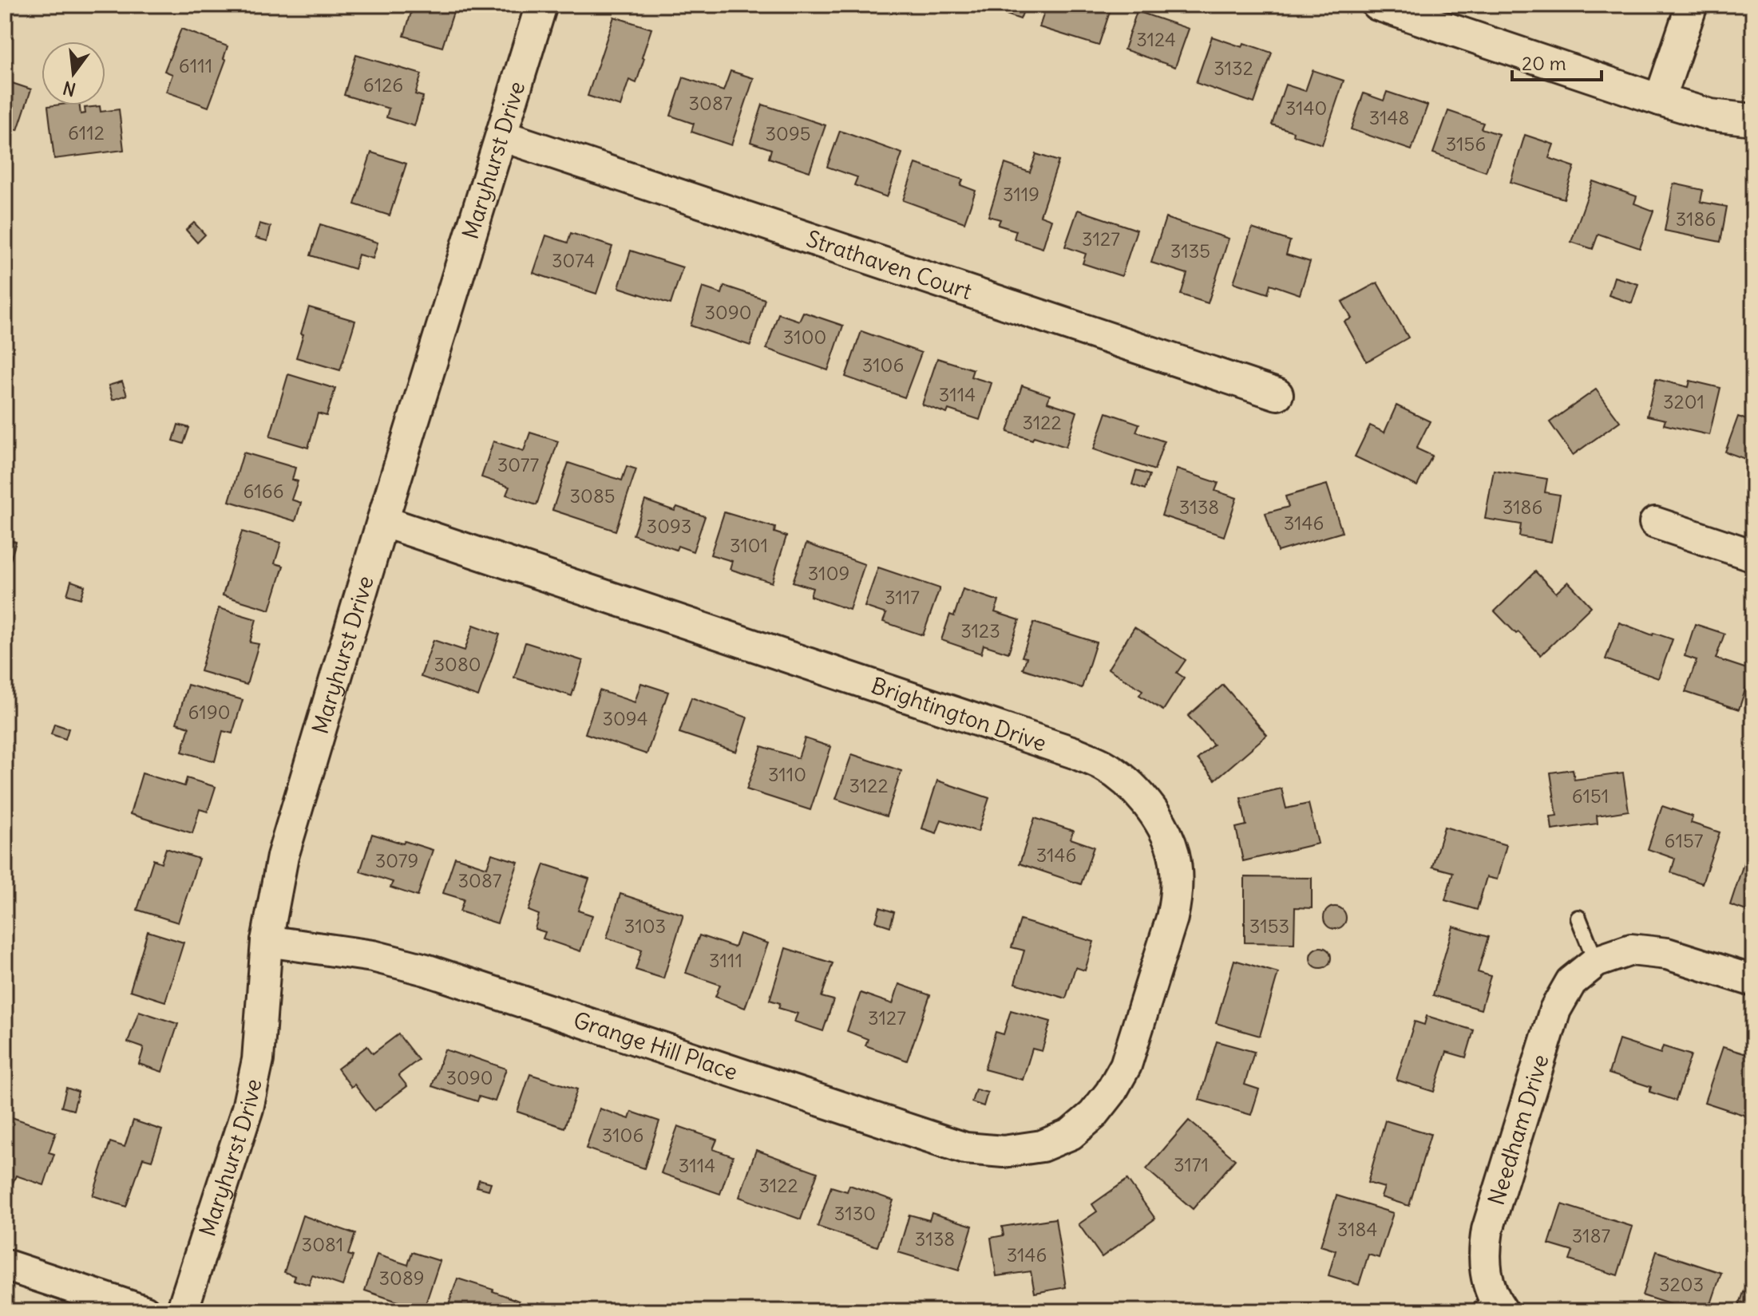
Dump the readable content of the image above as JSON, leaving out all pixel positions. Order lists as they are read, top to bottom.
{
  "streets": {
    "street": [
      "Maryhurst Drive",
      "Strathaven Court",
      "Brightington Drive",
      "Grange Hill Place",
      "Needham Drive"
    ]
  },
  "crossings": [
    ["Maryhurst Drive", "Strathaven Court"],
    ["Maryhurst Drive", "Brightington Drive"],
    ["Maryhurst Drive", "Grange Hill Place"],
    ["Brightington Drive", "Grange Hill Place"]
  ],
  "house_numbers": [
    "3124",
    "6111",
    "3132",
    "6126",
    "3087",
    "3140",
    "3148",
    "6112",
    "3095",
    "3156",
    "3119",
    "3186",
    "3127",
    "3135",
    "3074",
    "3090",
    "3100",
    "3106",
    "3114",
    "3201",
    "3122",
    "3077",
    "6166",
    "3085",
    "3138",
    "3186",
    "3146",
    "3093",
    "3101",
    "3109",
    "3117",
    "3123",
    "3080",
    "6190",
    "3094",
    "3110",
    "3122",
    "6151",
    "6157",
    "3146",
    "3079",
    "3087",
    "3103",
    "3153",
    "3111",
    "3127",
    "3090",
    "3106",
    "3171",
    "3114",
    "3122",
    "3130",
    "3184",
    "3187",
    "3138",
    "3081",
    "3146",
    "3089",
    "3203"
  ],
  "scale_bar": "20 m",
  "north": "bottom"
}
